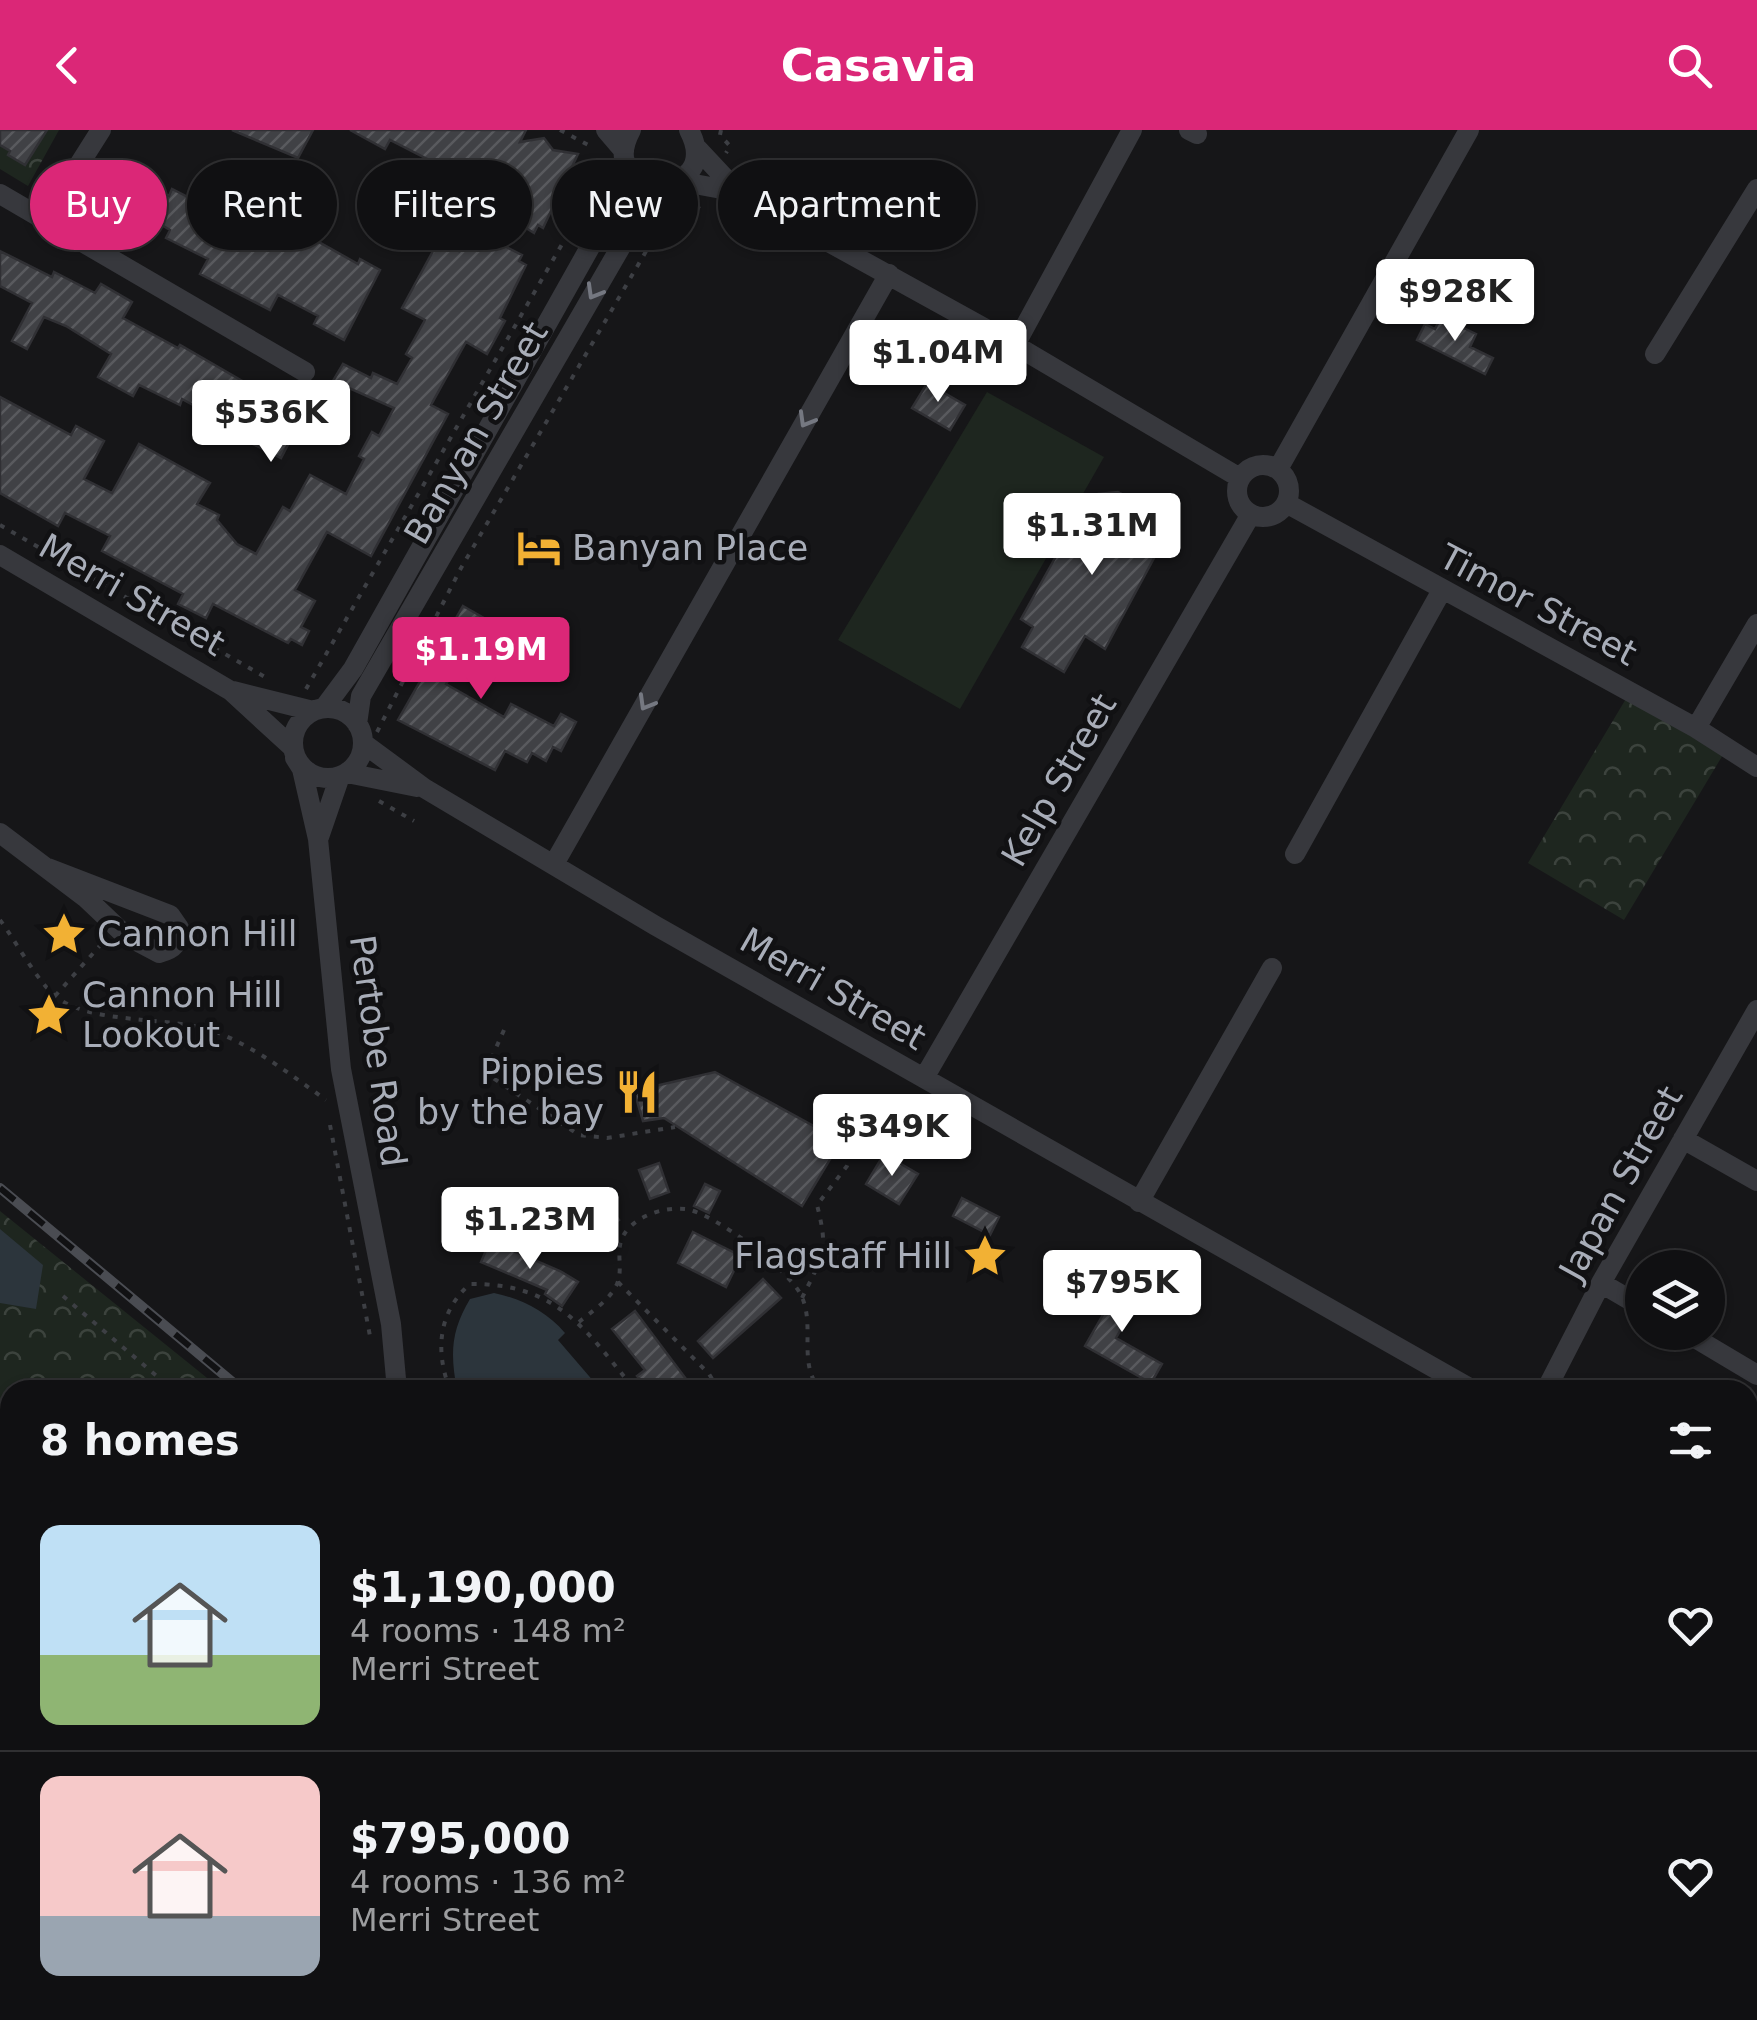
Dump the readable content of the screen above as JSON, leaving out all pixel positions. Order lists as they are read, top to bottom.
{
  "streets": {
    "street": [
      "Banyan Street",
      "Merri Street",
      "Timor Street",
      "Kelp Street",
      "Pertobe Road",
      "Japan Street"
    ]
  },
  "crossings": [
    ["Banyan Street", "Merri Street"],
    ["Banyan Street", "Pertobe Road"],
    ["Merri Street", "Kelp Street"],
    ["Merri Street", "Pertobe Road"],
    ["Timor Street", "Kelp Street"]
  ],
  "places": {
    "hotel": ["Banyan Place"],
    "place": ["Cannon Hill", "Cannon Hill Lookout", "Flagstaff Hill"],
    "restaurant": ["Pippies by the bay"]
  },
  "page": {
    "header": "Casavia",
    "chip": [
      "Buy",
      "Rent",
      "Filters",
      "New",
      "Apartment"
    ],
    "price": [
      "$928K",
      "$1.04M",
      "$536K",
      "$1.31M",
      "$1.19M",
      "$349K",
      "$1.23M",
      "$795K"
    ],
    "heading": "8 homes",
    "list": [
      {
        "name": "$1,190,000",
        "note": "4 rooms · 148 m² · Merri Street"
      },
      {
        "name": "$795,000",
        "note": "4 rooms · 136 m² · Merri Street"
      }
    ]
  }
}
